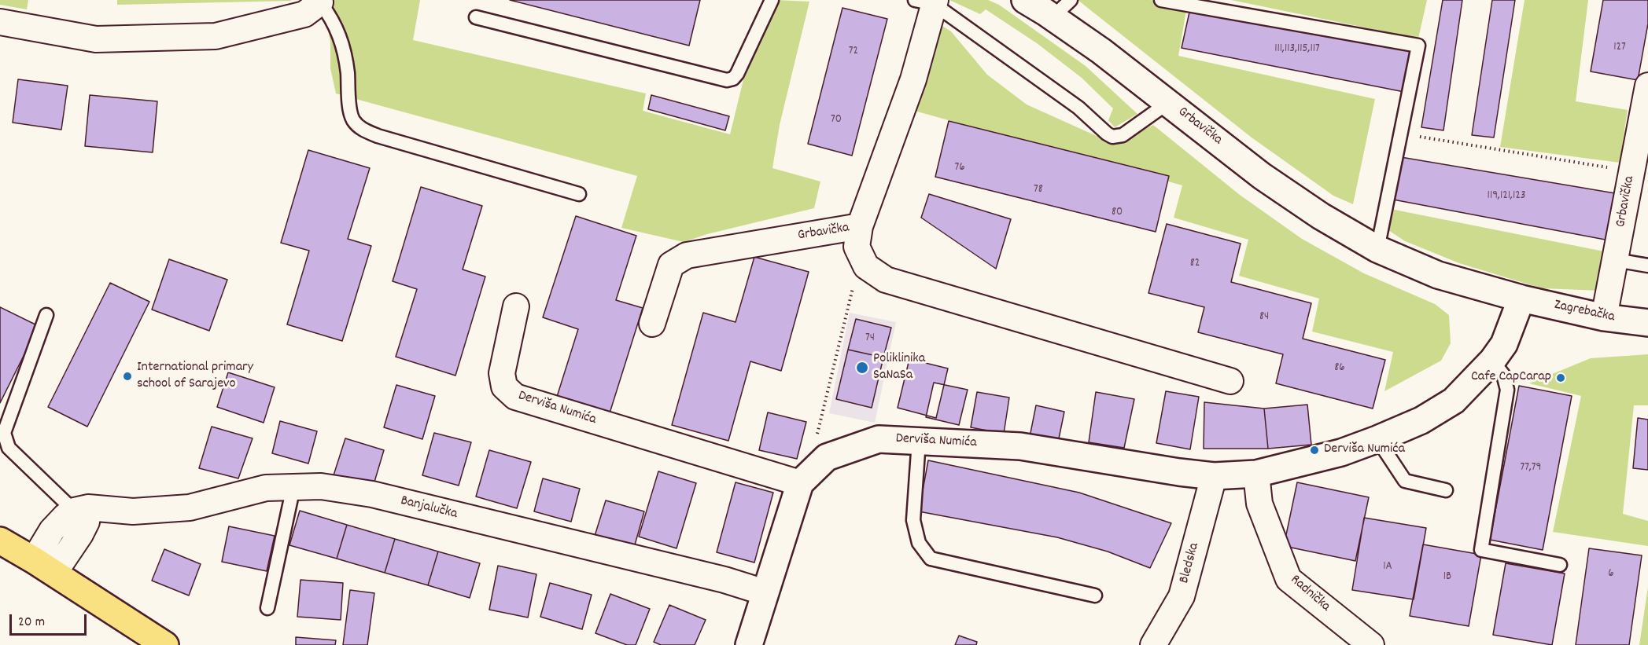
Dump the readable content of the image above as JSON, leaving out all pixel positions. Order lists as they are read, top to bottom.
{
  "streets": {
    "main road": ["Grbavička", "Zagrebačka", "Derviša Numića"],
    "street": ["Banjalučka", "Bledska", "Radnička"]
  },
  "crossings": [
    ["Grbavička", "Zagrebačka"],
    ["Grbavička", "Derviša Numića"],
    ["Zagrebačka", "Derviša Numića"],
    ["Derviša Numića", "Banjalučka"],
    ["Derviša Numića", "Bledska"],
    ["Derviša Numića", "Radnička"]
  ],
  "places": [
    "Poliklinika SaNaSa",
    "International primary school of Sarajevo",
    "Cafe CapCarap",
    "Derviša Numića"
  ],
  "house_numbers": [
    "127",
    "111,113,115,117",
    "72",
    "70",
    "76",
    "78",
    "119,121,123",
    "80",
    "82",
    "84",
    "74",
    "86",
    "77,79",
    "1A",
    "6",
    "1B"
  ],
  "scale_bar": "20 m"
}
